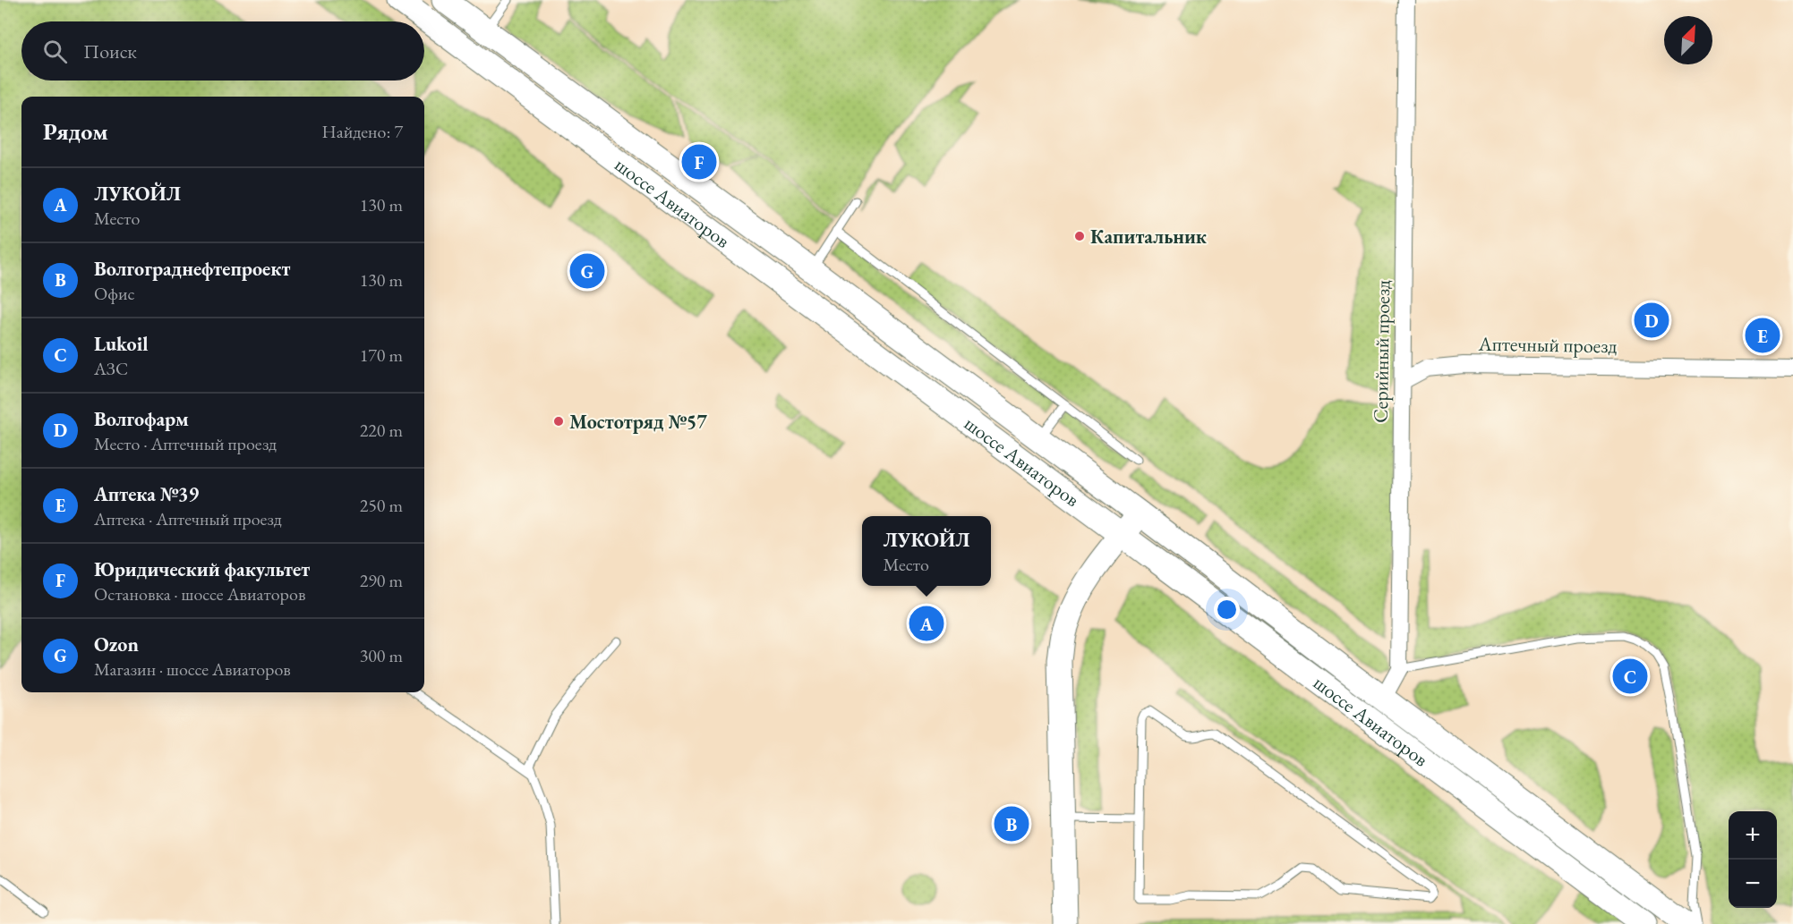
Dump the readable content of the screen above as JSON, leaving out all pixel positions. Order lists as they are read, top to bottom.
{
  "streets": {
    "main road": ["шоссе Авиаторов"],
    "street": ["Аптечный проезд", "Серийный проезд"]
  },
  "crossings": [
    ["шоссе Авиаторов", "Серийный проезд"],
    ["Аптечный проезд", "Серийный проезд"]
  ],
  "places": ["Капитальник", "Мостотряд №57"],
  "north": "top right",
  "page": {
    "search": "Поиск",
    "heading": ["Рядом", "Найдено: 7"],
    "pins": [
      "F",
      "G",
      "D",
      "E",
      "A",
      "C",
      "B"
    ],
    "list": [
      {
        "mark": "A",
        "name": "ЛУКОЙЛ",
        "note": "Место",
        "value": "130 m"
      },
      {
        "mark": "B",
        "name": "Волгограднефтепроект",
        "note": "Офис",
        "value": "130 m"
      },
      {
        "mark": "C",
        "name": "Lukoil",
        "note": "АЗС",
        "value": "170 m"
      },
      {
        "mark": "D",
        "name": "Волгофарм",
        "note": "Место · Аптечный проезд",
        "value": "220 m"
      },
      {
        "mark": "E",
        "name": "Аптека №39",
        "note": "Аптека · Аптечный проезд",
        "value": "250 m"
      },
      {
        "mark": "F",
        "name": "Юридический факультет",
        "note": "Остановка · шоссе Авиаторов",
        "value": "290 m"
      },
      {
        "mark": "G",
        "name": "Ozon",
        "note": "Магазин · шоссе Авиаторов",
        "value": "300 m"
      }
    ],
    "popup": ["ЛУКОЙЛ", "Место"],
    "map_buttons": ["+", "−"]
  }
}
